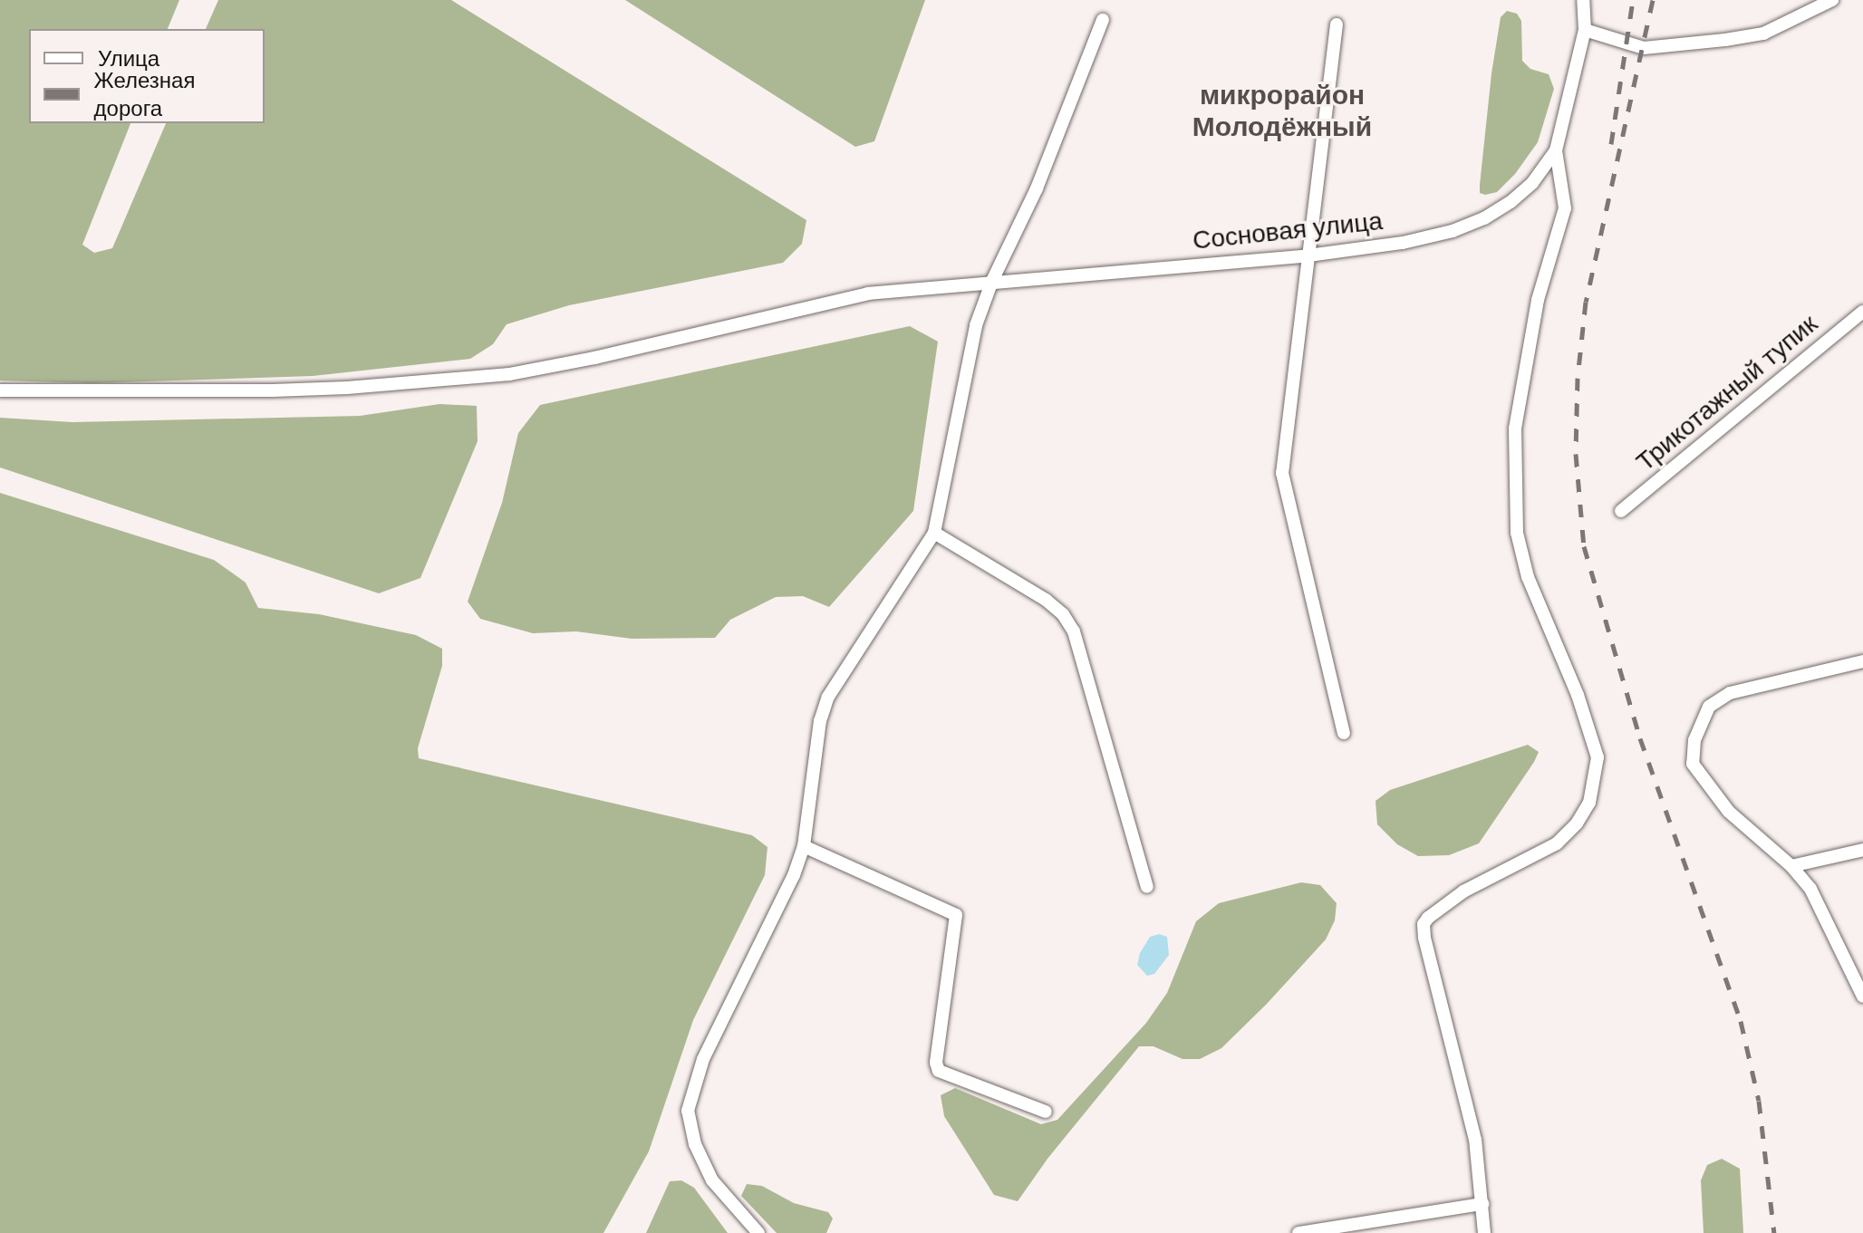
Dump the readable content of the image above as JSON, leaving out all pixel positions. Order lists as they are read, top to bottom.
{
  "streets": {
    "street": ["Сосновая улица", "Трикотажный тупик"]
  },
  "districts": ["микрорайон Молодёжный"],
  "legend": ["Улица", "Железная дорога"]
}
